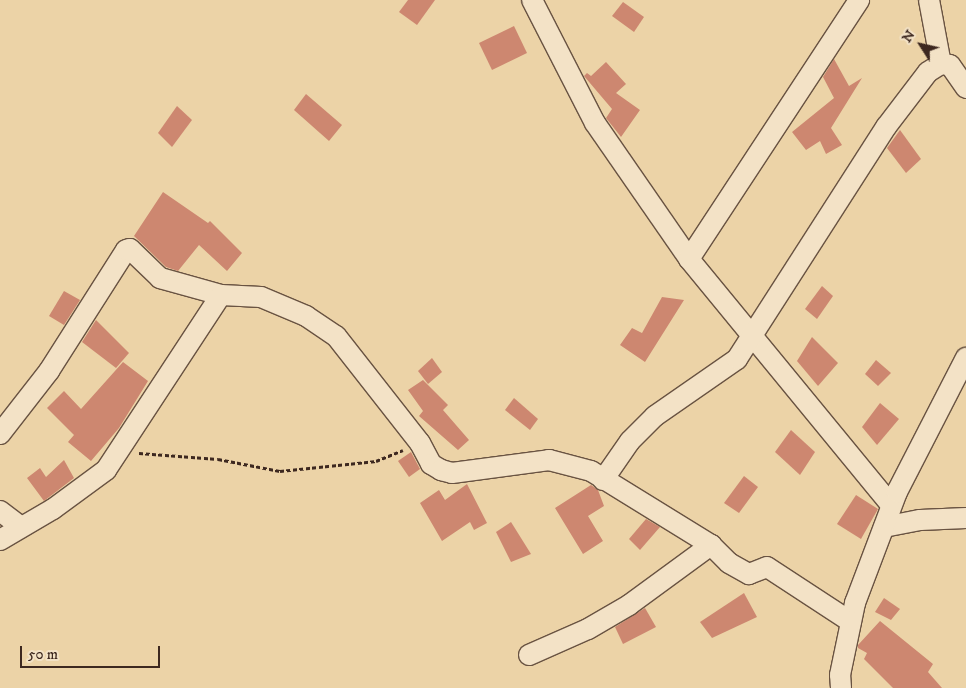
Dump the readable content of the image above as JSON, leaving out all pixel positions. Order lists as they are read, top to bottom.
{
  "scale_bar": "50 m",
  "north": "top left"
}
